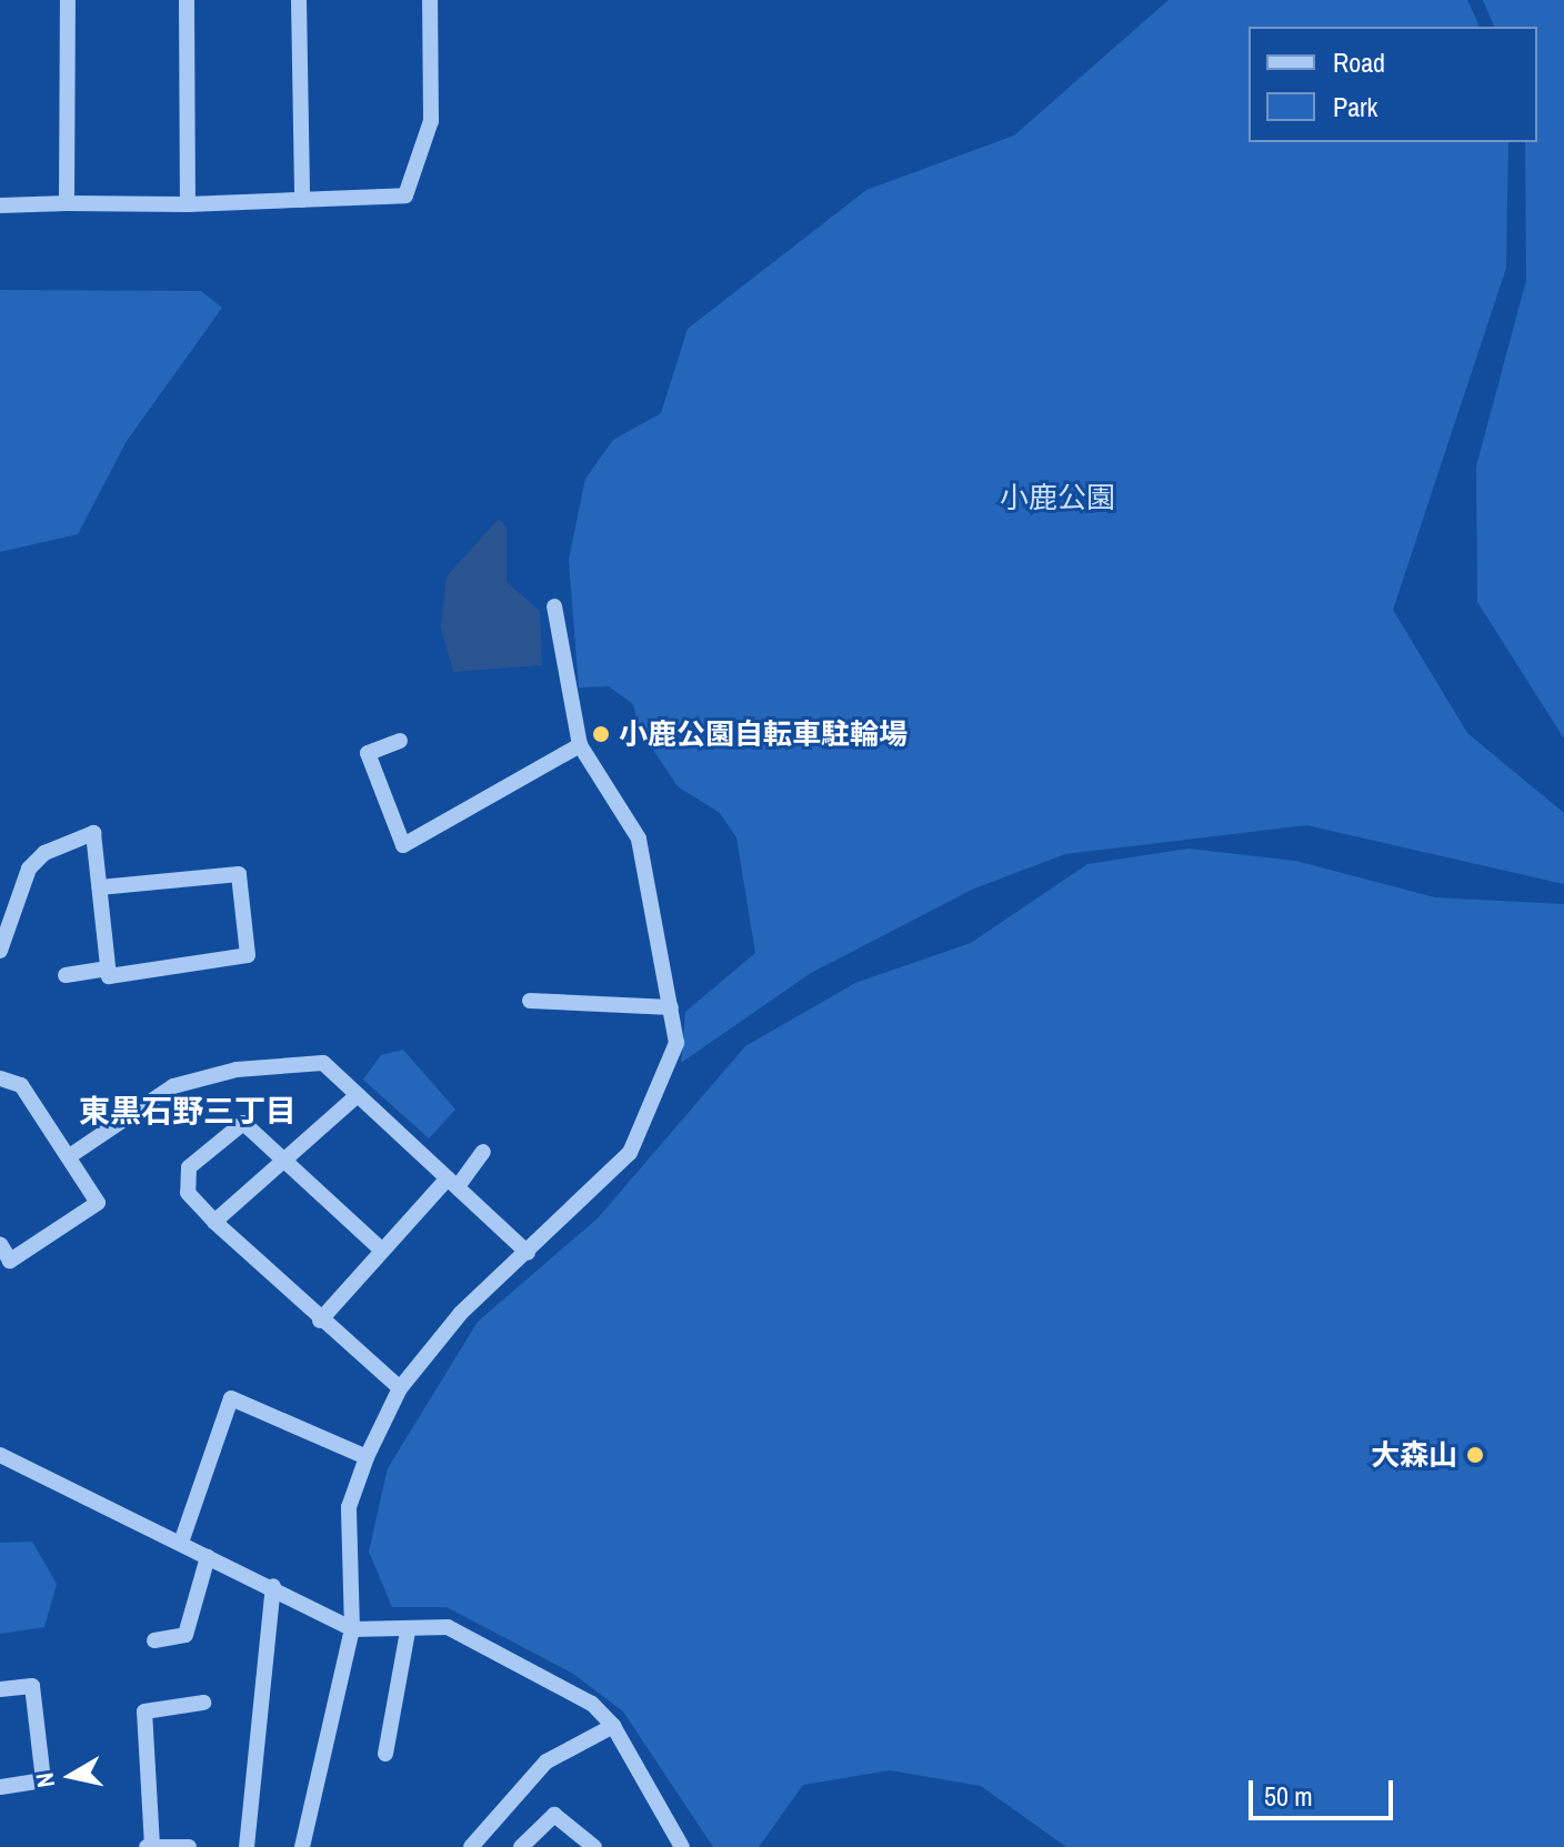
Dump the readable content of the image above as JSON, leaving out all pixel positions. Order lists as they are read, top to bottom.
{
  "districts": ["東黒石野三丁目"],
  "parks": ["小鹿公園"],
  "places": ["小鹿公園自転車駐輪場", "大森山"],
  "legend": ["Road", "Park"],
  "scale_bar": "50 m",
  "north": "left"
}
